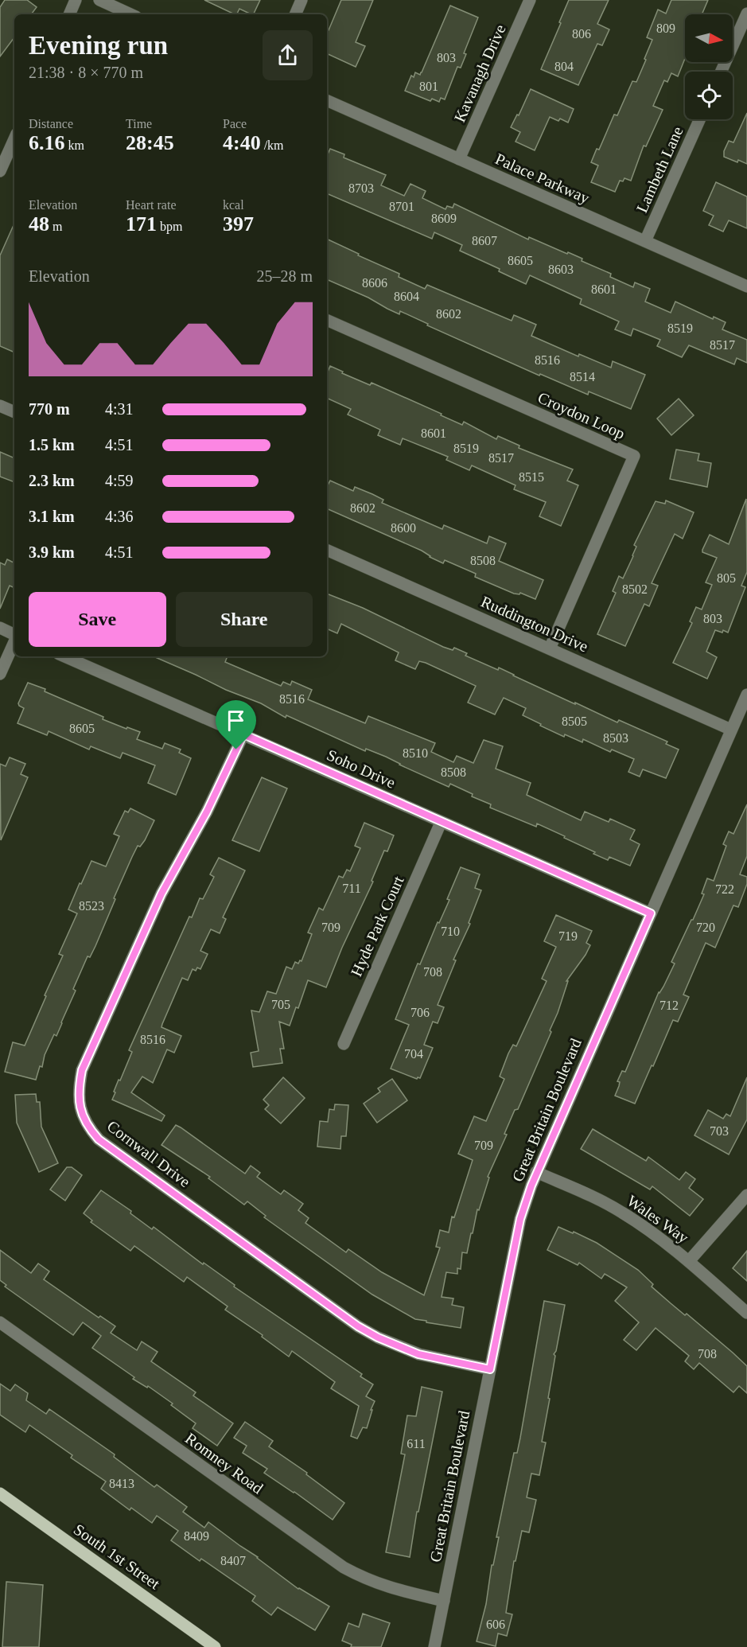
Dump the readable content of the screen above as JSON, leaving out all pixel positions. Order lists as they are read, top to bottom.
{
  "streets": {
    "main road": ["South 1st Street"],
    "street": [
      "Kavanagh Drive",
      "Lambeth Lane",
      "Palace Parkway",
      "Croydon Loop",
      "Ruddington Drive",
      "Soho Drive",
      "Hyde Park Court",
      "Great Britain Boulevard",
      "Cornwall Drive",
      "Wales Way",
      "Romney Road"
    ]
  },
  "crossings": [
    ["Kavanagh Drive", "Palace Parkway"],
    ["Lambeth Lane", "Palace Parkway"],
    ["Croydon Loop", "Ruddington Drive"],
    ["Ruddington Drive", "Great Britain Boulevard"],
    ["Soho Drive", "Hyde Park Court"],
    ["Soho Drive", "Great Britain Boulevard"],
    ["Soho Drive", "Cornwall Drive"],
    ["Great Britain Boulevard", "Cornwall Drive"],
    ["Great Britain Boulevard", "Wales Way"],
    ["Great Britain Boulevard", "Romney Road"]
  ],
  "house_numbers": [
    "809",
    "806",
    "803",
    "804",
    "801",
    "8703",
    "8701",
    "8609",
    "8607",
    "8605",
    "8603",
    "8606",
    "8601",
    "8604",
    "8602",
    "8519",
    "8517",
    "8516",
    "8514",
    "8601",
    "8519",
    "8517",
    "8515",
    "8602",
    "8600",
    "8508",
    "805",
    "8502",
    "803",
    "8516",
    "8505",
    "8605",
    "8503",
    "8510",
    "8508",
    "711",
    "722",
    "8523",
    "709",
    "720",
    "710",
    "719",
    "708",
    "705",
    "712",
    "706",
    "8516",
    "704",
    "703",
    "709",
    "708",
    "611",
    "8413",
    "8409",
    "8407",
    "606"
  ],
  "north": "right",
  "page": {
    "heading": ["Evening run", "21:38 · 8 × 770 m"],
    "stats": [
      ["Distance", "6.16 km"],
      ["Time", "28:45"],
      ["Pace", "4:40 /km"],
      ["Elevation", "48 m"],
      ["Heart rate", "171 bpm"],
      ["kcal", "397"]
    ],
    "chart": ["Elevation", "25–28 m"],
    "list": [
      {
        "name": "770 m",
        "note": "4:31"
      },
      {
        "name": "1.5 km",
        "note": "4:51"
      },
      {
        "name": "2.3 km",
        "note": "4:59"
      },
      {
        "name": "3.1 km",
        "note": "4:36"
      },
      {
        "name": "3.9 km",
        "note": "4:51"
      }
    ],
    "buttons": ["Save", "Share"]
  }
}
